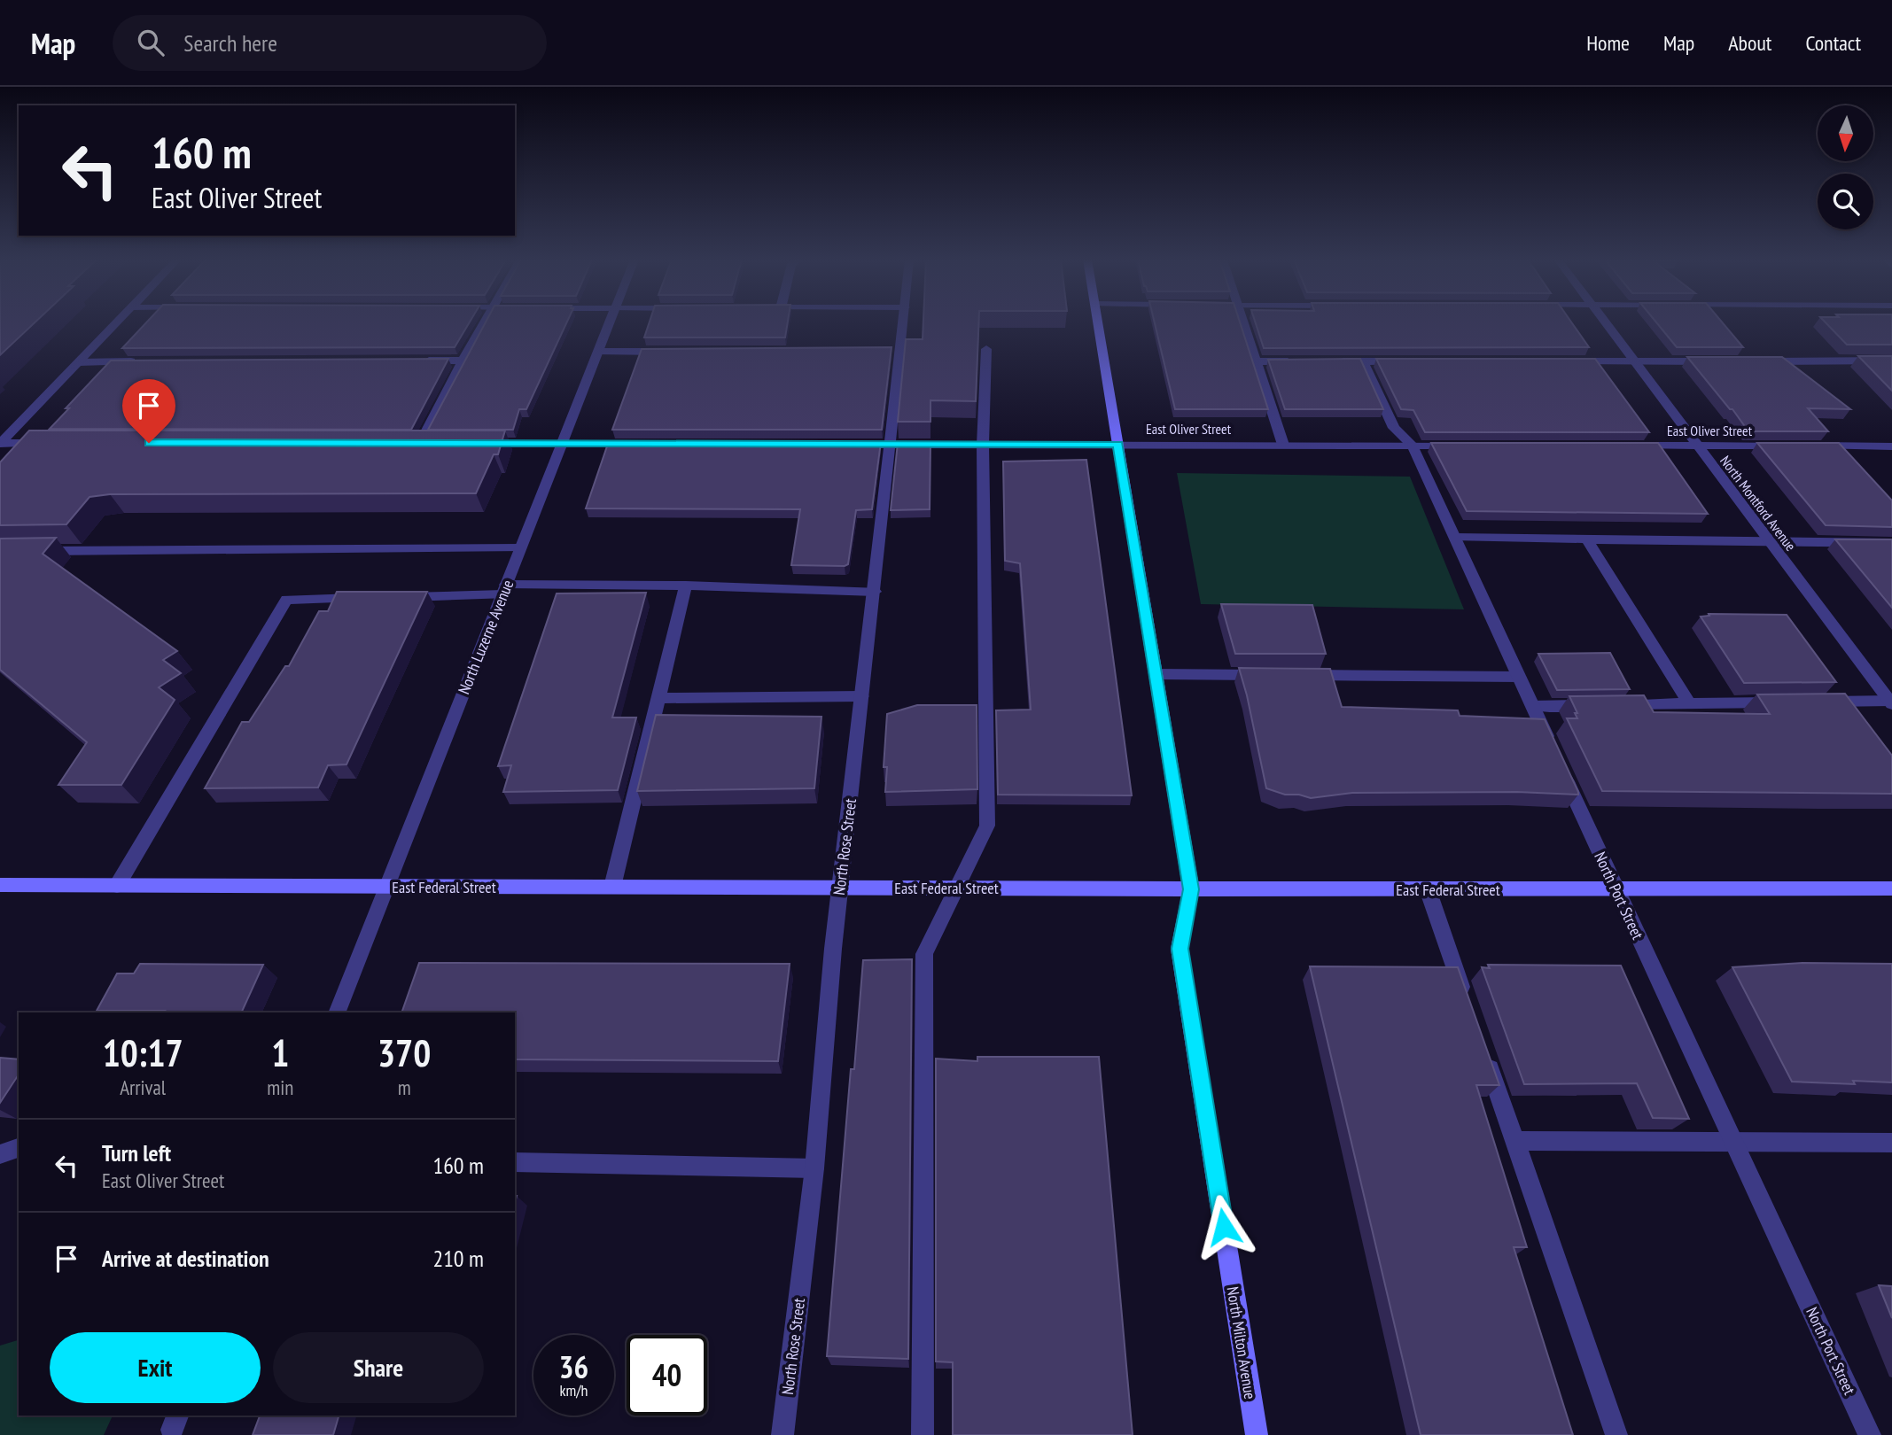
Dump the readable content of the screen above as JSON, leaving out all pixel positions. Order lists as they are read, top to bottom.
{
  "streets": {
    "street": [
      "East Oliver Street",
      "North Montford Avenue",
      "North Luzerne Avenue",
      "North Rose Street",
      "East Federal Street",
      "North Port Street",
      "North Milton Avenue"
    ]
  },
  "crossings": [
    ["East Oliver Street", "North Montford Avenue"],
    ["East Oliver Street", "North Rose Street"],
    ["East Oliver Street", "North Milton Avenue"],
    ["North Luzerne Avenue", "East Federal Street"],
    ["North Rose Street", "East Federal Street"],
    ["East Federal Street", "North Port Street"],
    ["East Federal Street", "North Milton Avenue"]
  ],
  "north": "bottom",
  "page": {
    "header": "Map",
    "search": "Search here",
    "nav": [
      "Home",
      "Map",
      "About",
      "Contact"
    ],
    "turn": ["160 m", "East Oliver Street"],
    "eta": [
      "10:17",
      "Arrival",
      "1",
      "min",
      "370",
      "m"
    ],
    "list": [
      {
        "name": "Turn left",
        "note": "East Oliver Street",
        "value": "160 m"
      },
      {
        "name": "Arrive at destination",
        "value": "210 m"
      }
    ],
    "buttons": ["Exit", "Share"],
    "speed": "36 km/h",
    "limit": "40"
  }
}
